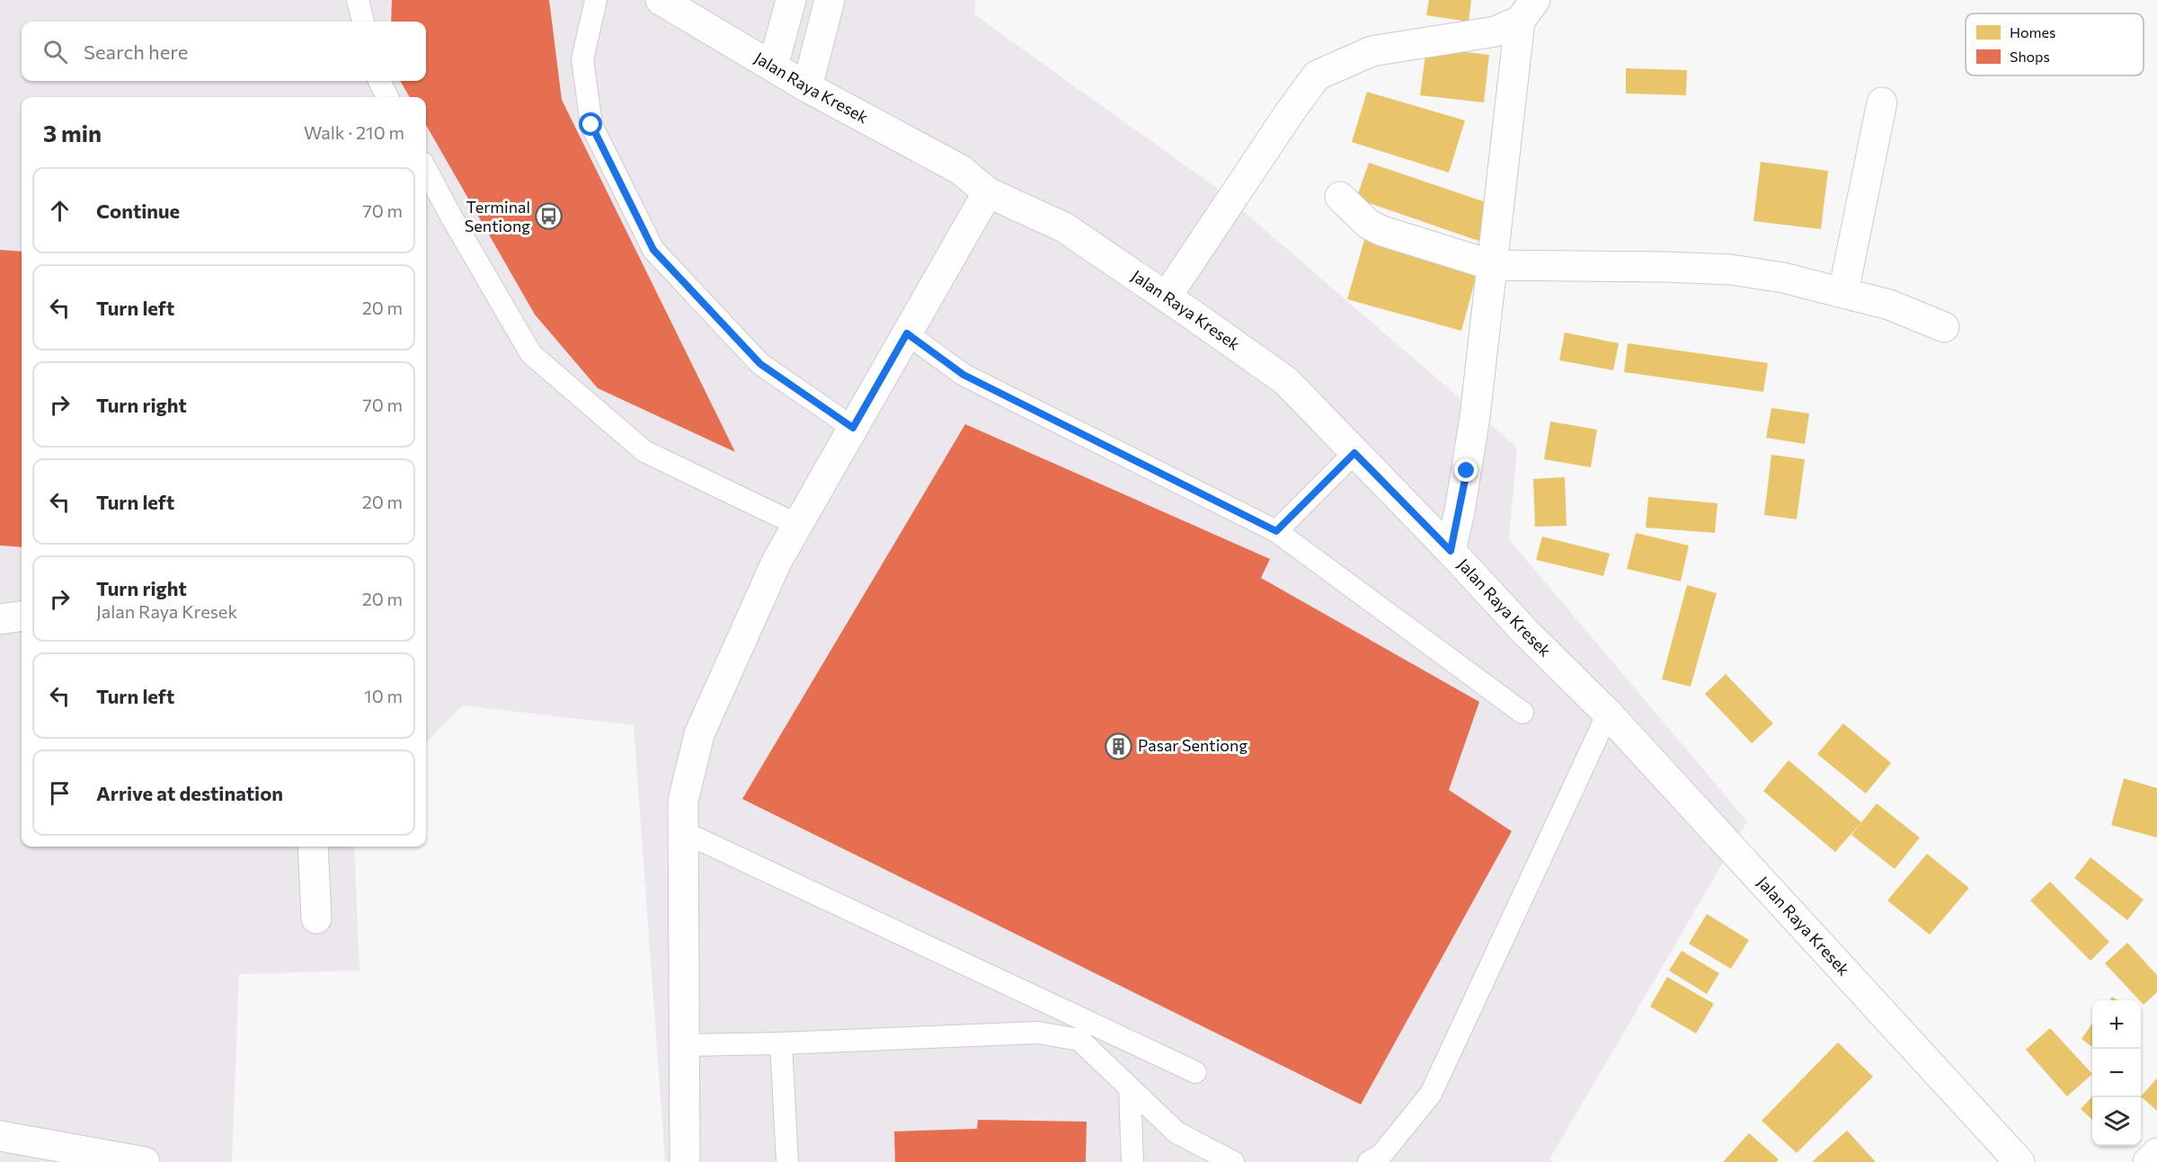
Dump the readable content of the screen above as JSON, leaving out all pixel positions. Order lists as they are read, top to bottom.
{
  "streets": {
    "street": ["Jalan Raya Kresek"]
  },
  "places": {
    "bus stop": ["Terminal Sentiong"],
    "building": ["Pasar Sentiong"]
  },
  "legend": ["Homes", "Shops"],
  "page": {
    "search": "Search here",
    "heading": ["3 min", "Walk · 210 m"],
    "list": [
      ["Continue", "70 m"],
      ["Turn left", "20 m"],
      ["Turn right", "70 m"],
      ["Turn left", "20 m"],
      ["Turn right", "Jalan Raya Kresek", "20 m"],
      ["Turn left", "10 m"],
      "Arrive at destination"
    ],
    "map_buttons": ["+", "−"]
  }
}
